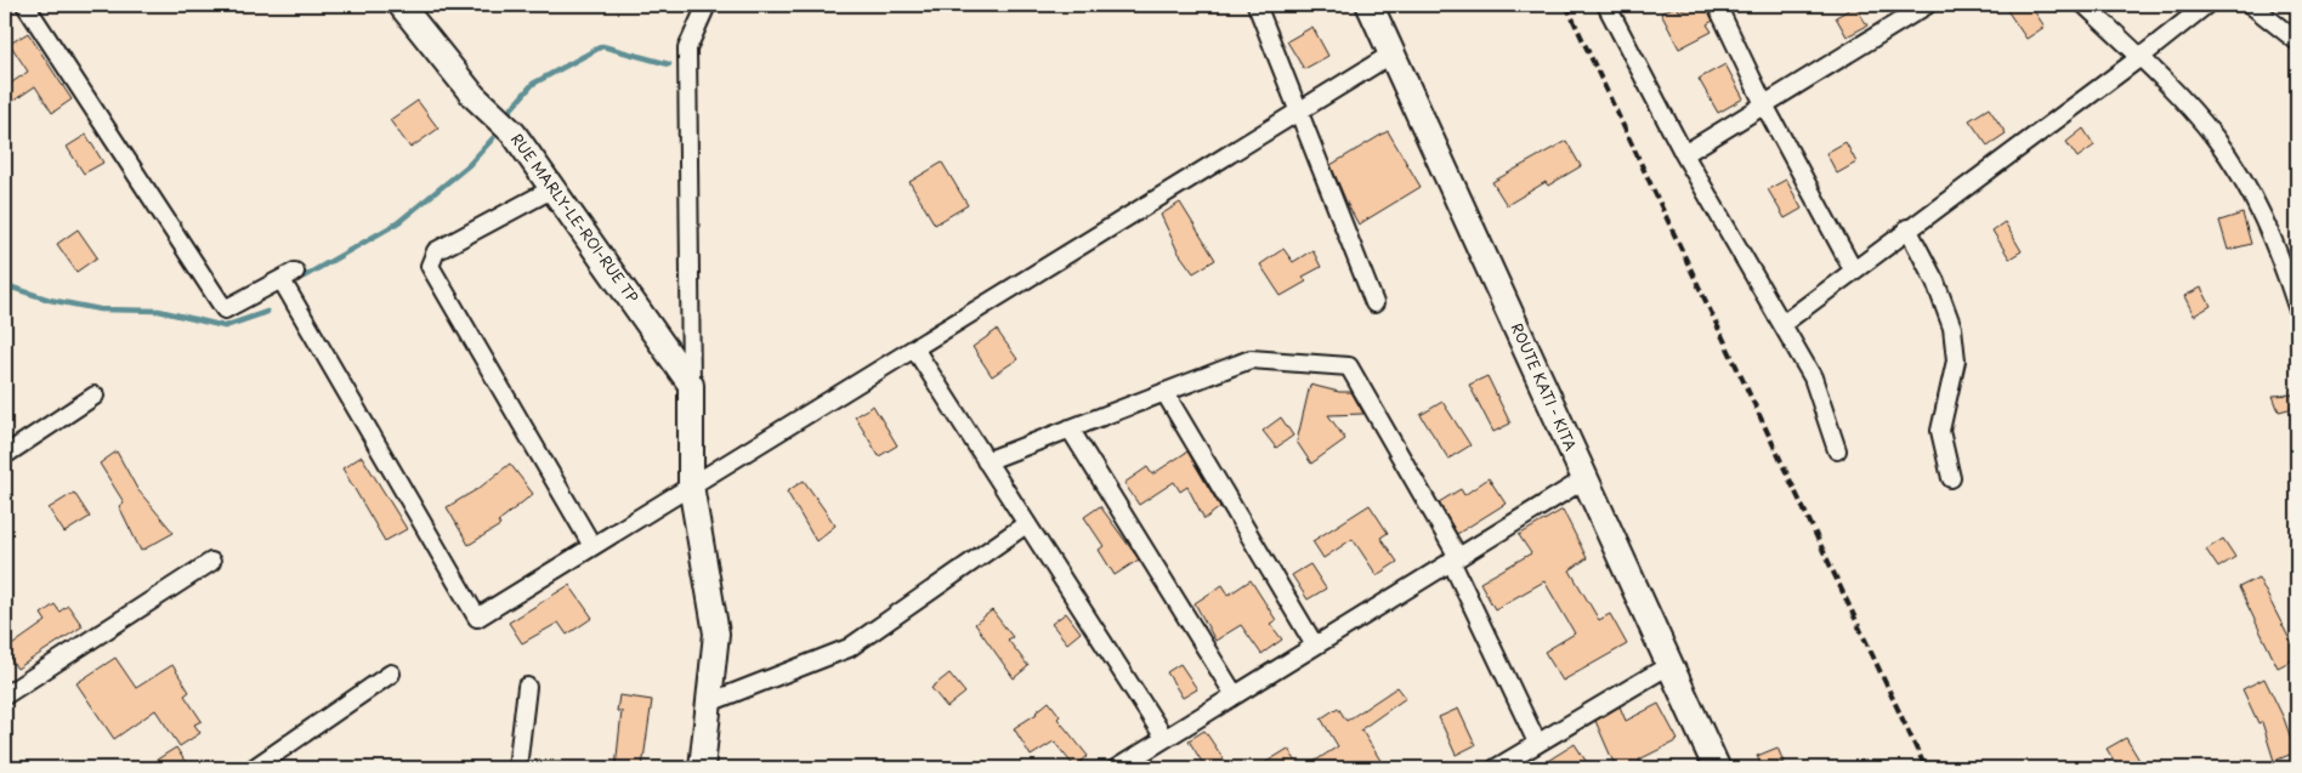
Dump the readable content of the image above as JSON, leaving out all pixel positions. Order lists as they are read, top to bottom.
{
  "streets": {
    "main road": ["ROUTE KATI - KITA"],
    "street": ["RUE MARLY-LE-ROI-RUE TP"]
  }
}
